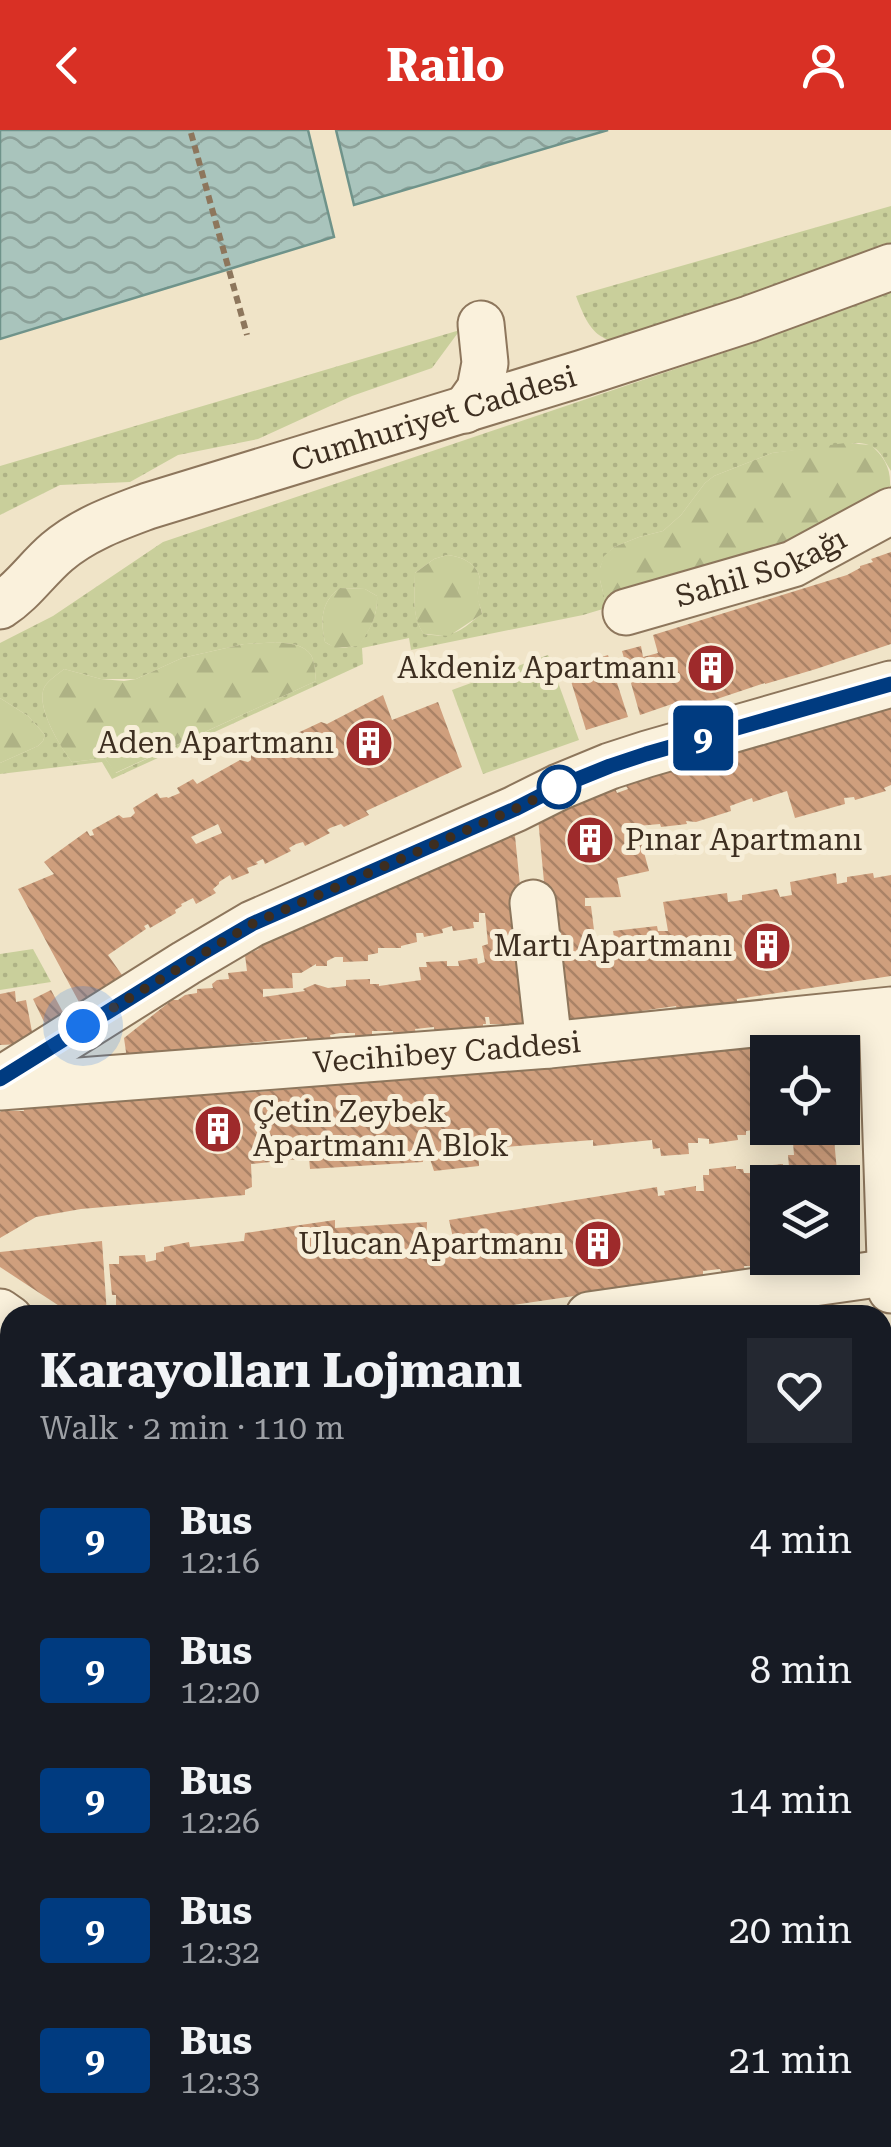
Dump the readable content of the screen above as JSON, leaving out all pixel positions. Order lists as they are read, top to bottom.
{
  "streets": {
    "street": ["Cumhuriyet Caddesi", "Sahil Sokağı", "Vecihibey Caddesi"]
  },
  "places": {
    "building": [
      "Akdeniz Apartmanı",
      "Aden Apartmanı",
      "Pınar Apartmanı",
      "Martı Apartmanı",
      "Çetin Zeybek Apartmanı A Blok",
      "Ulucan Apartmanı"
    ]
  },
  "lines": ["bus line 9"],
  "page": {
    "header": "Railo",
    "on_map": "9",
    "heading": ["Karayolları Lojmanı", "Walk · 2 min · 110 m"],
    "list": [
      {
        "mark": "9",
        "name": "Bus",
        "note": "12:16",
        "value": "4 min"
      },
      {
        "mark": "9",
        "name": "Bus",
        "note": "12:20",
        "value": "8 min"
      },
      {
        "mark": "9",
        "name": "Bus",
        "note": "12:26",
        "value": "14 min"
      },
      {
        "mark": "9",
        "name": "Bus",
        "note": "12:32",
        "value": "20 min"
      },
      {
        "mark": "9",
        "name": "Bus",
        "note": "12:33",
        "value": "21 min"
      }
    ]
  }
}
